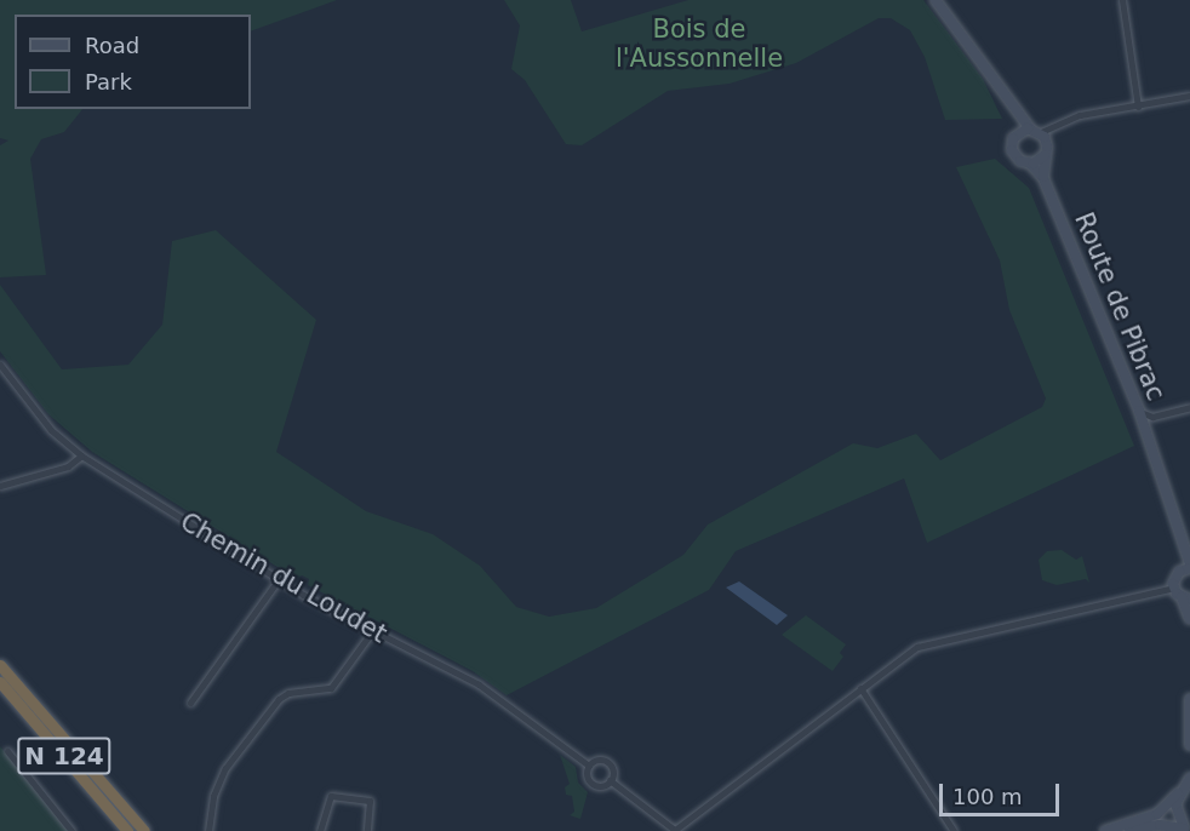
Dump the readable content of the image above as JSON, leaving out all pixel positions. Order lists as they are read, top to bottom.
{
  "streets": {
    "highway": ["N 124"],
    "main road": ["Route de Pibrac"],
    "street": ["Chemin du Loudet"]
  },
  "parks": ["Bois de l'Aussonnelle"],
  "legend": ["Road", "Park"],
  "scale_bar": "100 m"
}
